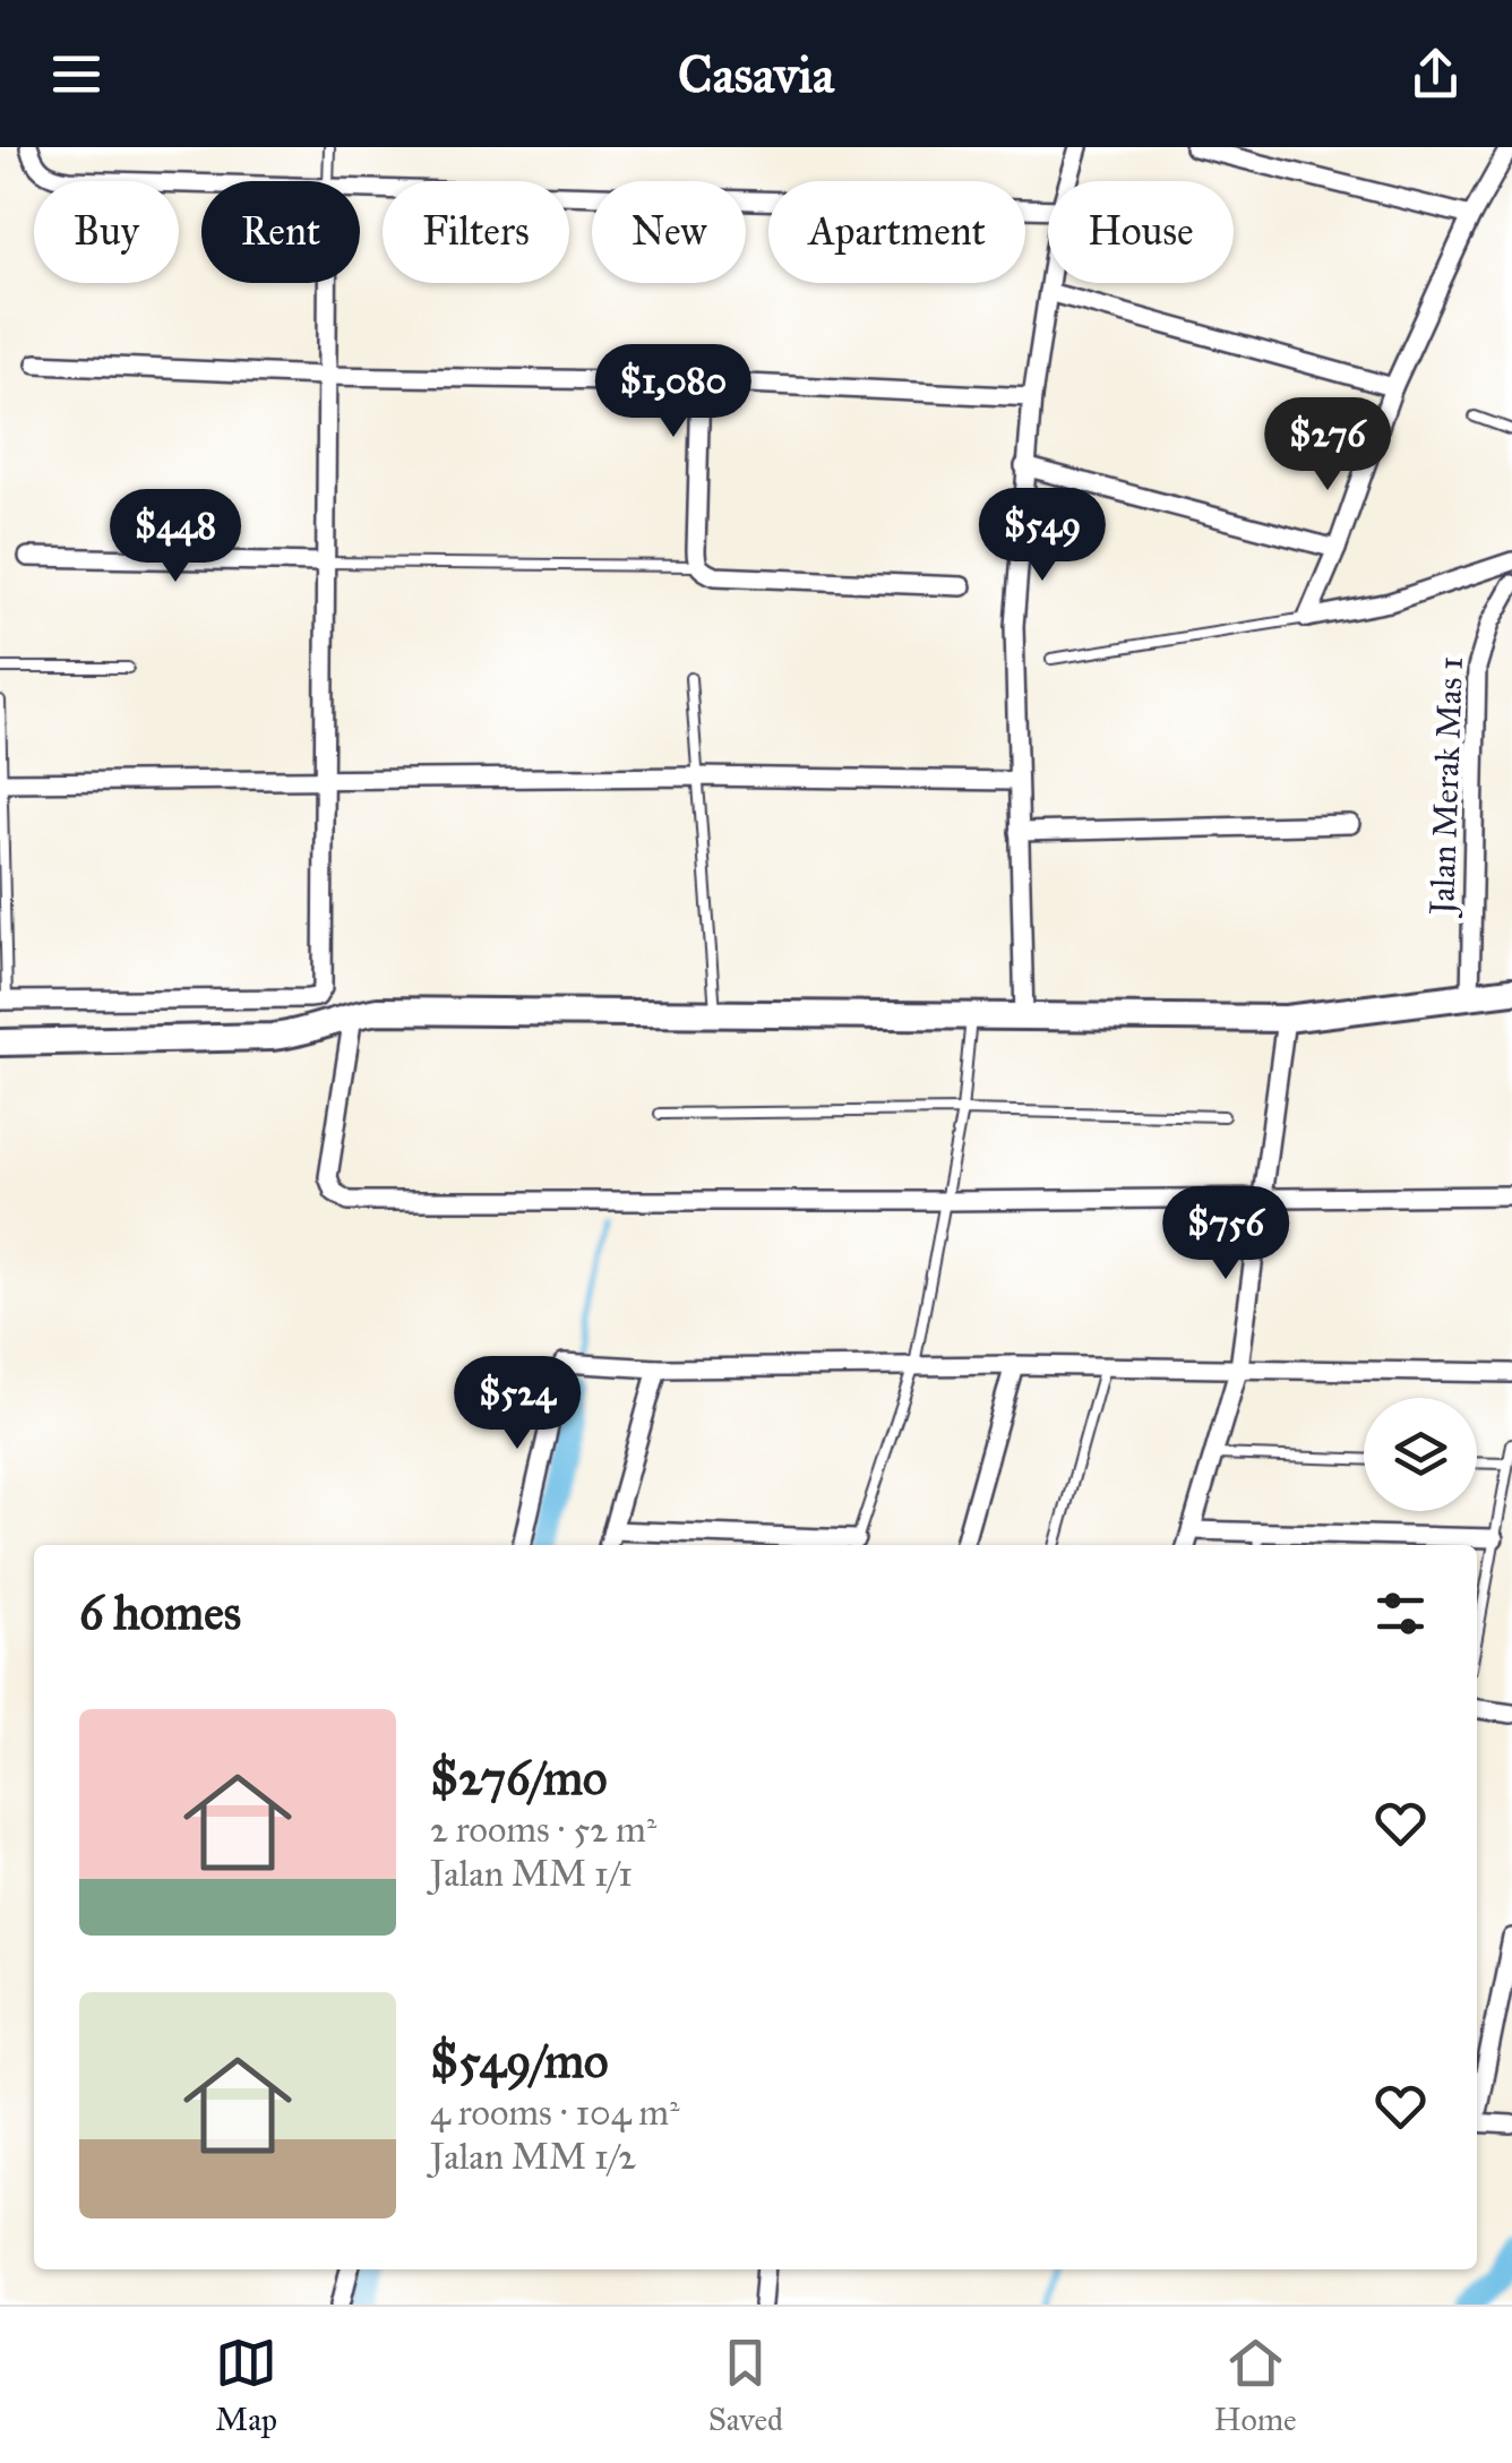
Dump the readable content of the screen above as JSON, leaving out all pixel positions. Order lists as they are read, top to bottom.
{
  "streets": {
    "street": ["Jalan Merak Mas 1"]
  },
  "page": {
    "header": "Casavia",
    "chip": [
      "Buy",
      "Rent",
      "Filters",
      "New",
      "Apartment",
      "House"
    ],
    "price": [
      "$1,080",
      "$276",
      "$549",
      "$448",
      "$756",
      "$524"
    ],
    "heading": "6 homes",
    "list": [
      {
        "name": "$276/mo",
        "note": "2 rooms · 52 m² · Jalan MM 1/1"
      },
      {
        "name": "$549/mo",
        "note": "4 rooms · 104 m² · Jalan MM 1/2"
      }
    ],
    "tabs": ["Map", "Saved", "Home"]
  }
}
